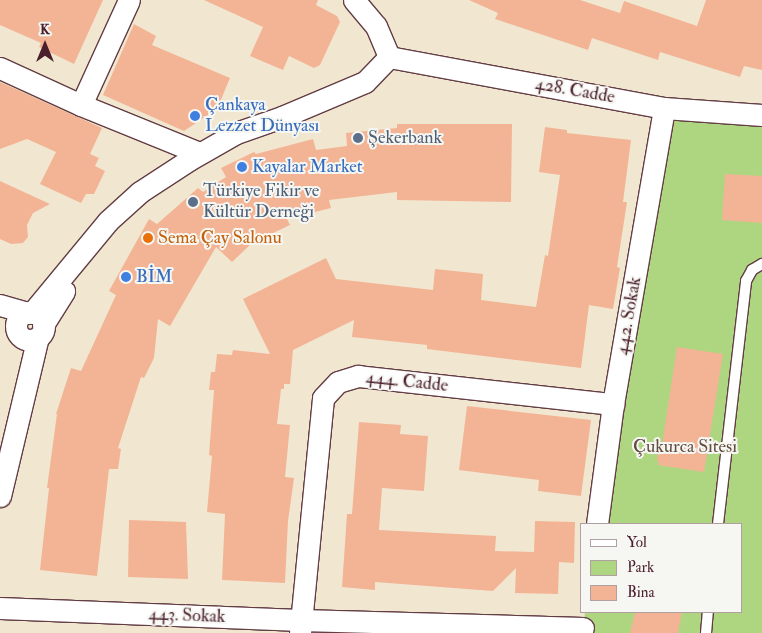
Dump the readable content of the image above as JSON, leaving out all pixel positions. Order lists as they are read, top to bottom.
{
  "streets": {
    "street": [
      "428. Cadde",
      "442. Sokak",
      "444. Cadde",
      "443. Sokak"
    ]
  },
  "crossings": [
    ["428. Cadde", "442. Sokak"],
    ["442. Sokak", "444. Cadde"],
    ["444. Cadde", "443. Sokak"]
  ],
  "parks": ["Çukurca Sitesi"],
  "places": [
    "Çankaya Lezzet Dünyası",
    "Şekerbank",
    "Kayalar Market",
    "Türkiye Fikir ve Kültür Derneği",
    "Sema Çay Salonu",
    "BİM"
  ],
  "legend": ["Yol", "Park", "Bina"],
  "north": "top"
}
